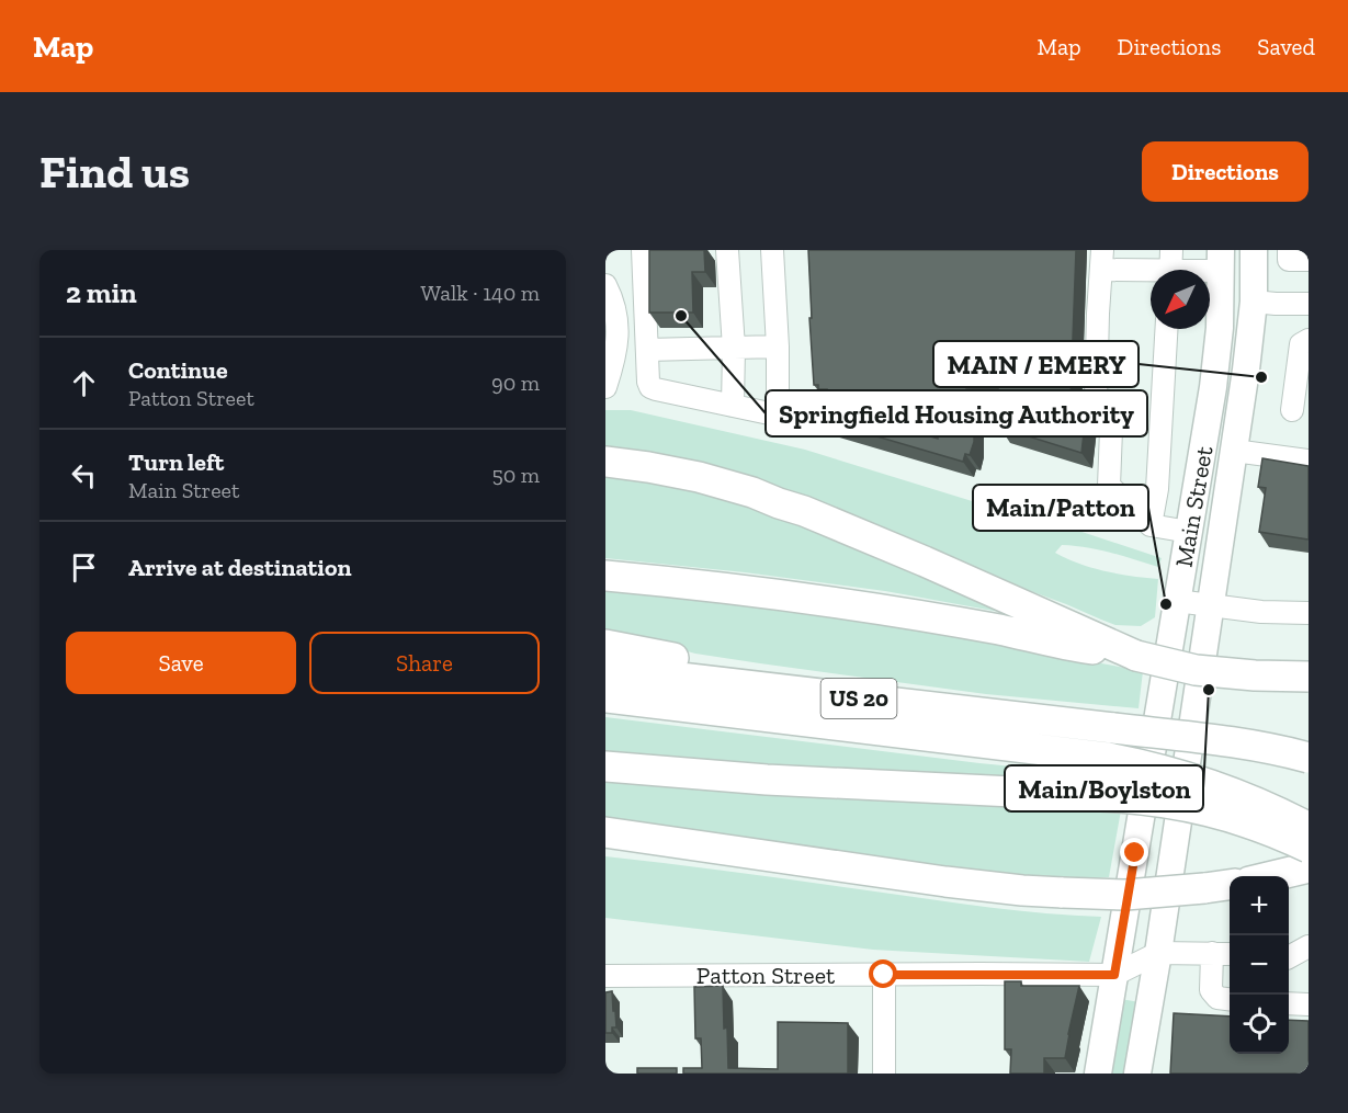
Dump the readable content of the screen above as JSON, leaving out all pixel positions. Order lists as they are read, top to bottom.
{
  "streets": {
    "highway": ["US 20"],
    "main road": ["Main Street"],
    "street": ["Patton Street"]
  },
  "crossings": [
    ["Main Street", "Patton Street"]
  ],
  "places": [
    "Springfield Housing Authority",
    "MAIN / EMERY",
    "Main/Patton",
    "Main/Boylston"
  ],
  "north": "bottom left",
  "page": {
    "header": "Map",
    "nav": ["Map", "Directions", "Saved"],
    "buttons": [
      "Directions",
      ["Save", "Share"]
    ],
    "title": "Find us",
    "heading": ["2 min", "Walk · 140 m"],
    "list": [
      ["Continue", "Patton Street", "90 m"],
      ["Turn left", "Main Street", "50 m"],
      "Arrive at destination"
    ],
    "map_buttons": ["+", "−"]
  }
}
